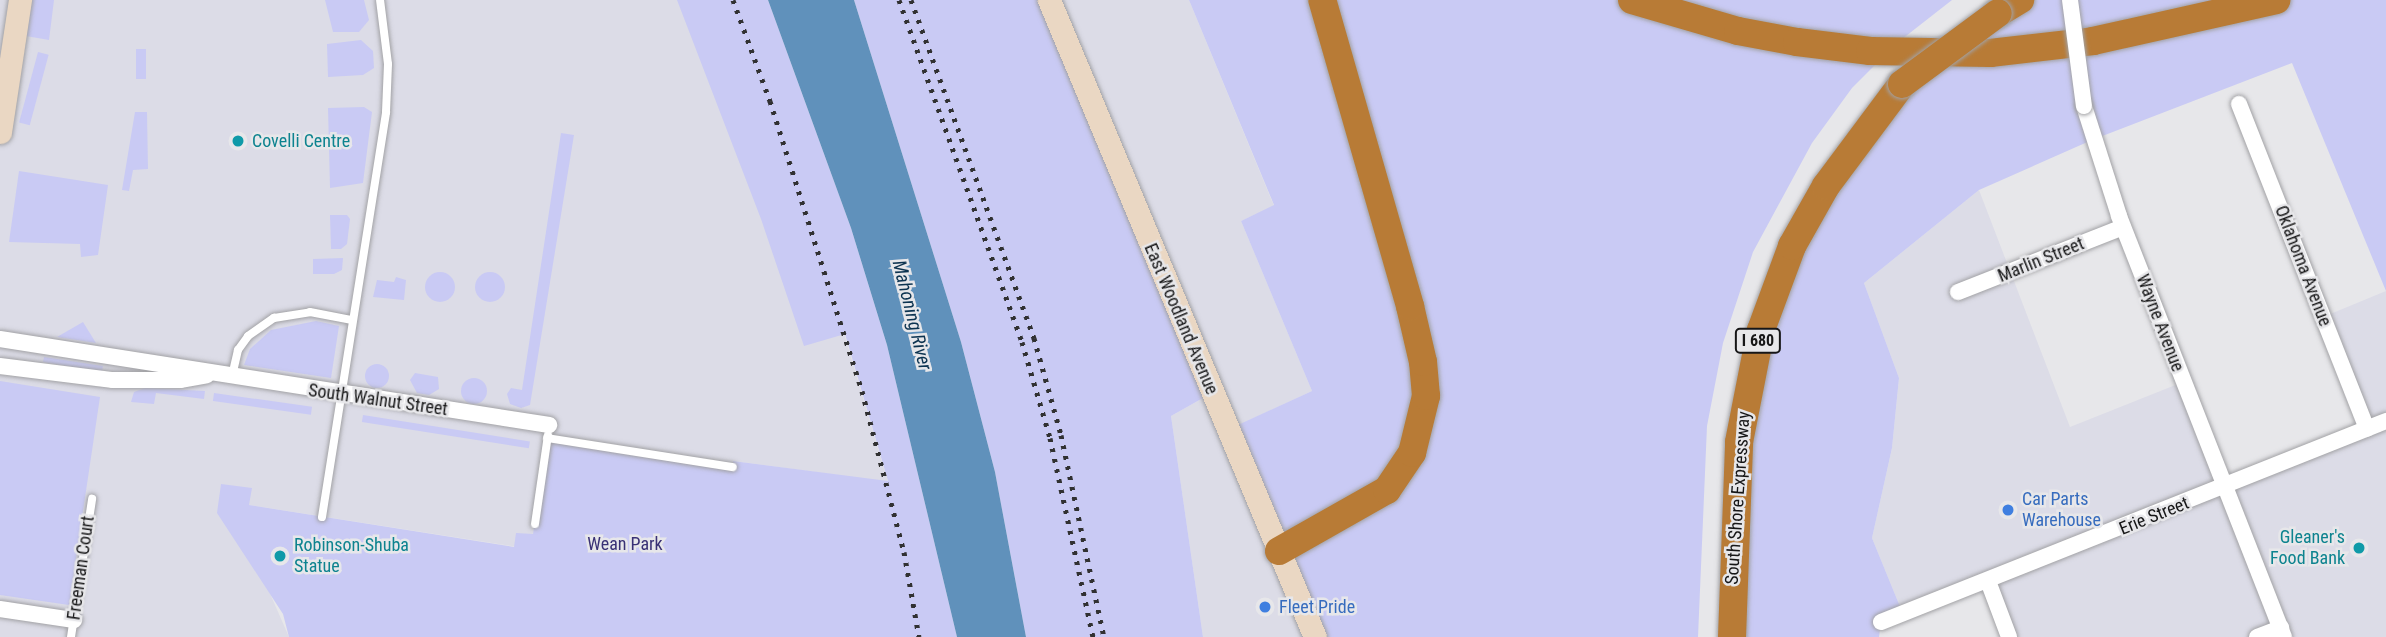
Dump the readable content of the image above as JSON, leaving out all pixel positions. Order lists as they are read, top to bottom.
{
  "streets": {
    "highway": ["I 680", "South Shore Expressway"],
    "main road": ["East Woodland Avenue"],
    "street": [
      "Marlin Street",
      "Oklahoma Avenue",
      "Wayne Avenue",
      "South Walnut Street",
      "Erie Street"
    ],
    "lane": ["Freeman Court"]
  },
  "crossings": [
    ["Marlin Street", "Wayne Avenue"],
    ["Oklahoma Avenue", "Erie Street"],
    ["Wayne Avenue", "Erie Street"]
  ],
  "water": ["Mahoning River"],
  "parks": ["Wean Park"],
  "places": [
    "Covelli Centre",
    "Car Parts Warehouse",
    "Gleaner's Food Bank",
    "Robinson-Shuba Statue",
    "Fleet Pride"
  ]
}
